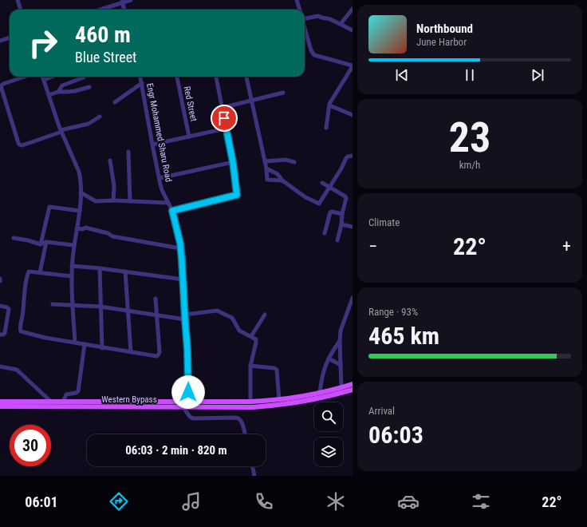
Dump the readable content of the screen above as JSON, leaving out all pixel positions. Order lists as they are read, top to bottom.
{
  "streets": {
    "main road": ["Western Bypass"],
    "street": ["Red Street", "Engr Mohammed Sharu Road"]
  },
  "crossings": [
    ["Engr Mohammed Sharu Road", "Western Bypass"]
  ],
  "page": {
    "turn": ["460 m", "Blue Street"],
    "song": ["Northbound", "June Harbor"],
    "tile": [
      ["23", "km/h"],
      "Climate",
      ["Range · 93%", "465 km"],
      ["Arrival", "06:03"]
    ],
    "heat": ["−", "22°", "+"],
    "limit": "30",
    "trip": "06:03 · 2 min · 820 m",
    "tabs": ["06:01", "22°"]
  }
}
